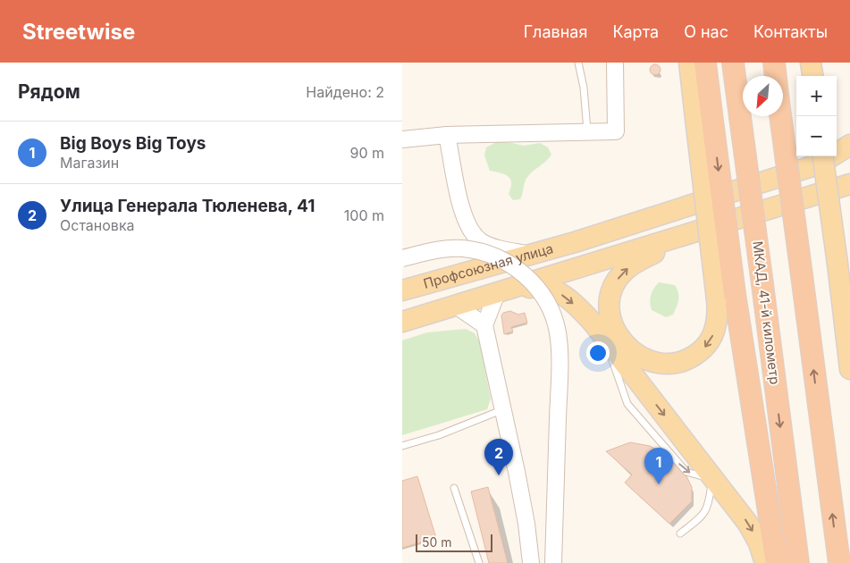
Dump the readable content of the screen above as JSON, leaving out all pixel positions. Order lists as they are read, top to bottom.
{
  "streets": {
    "highway": ["МКАД, 41-й километр"],
    "main road": ["Профсоюзная улица"]
  },
  "scale_bar": "50 m",
  "north": "bottom left",
  "page": {
    "header": "Streetwise",
    "nav": [
      "Главная",
      "Карта",
      "О нас",
      "Контакты"
    ],
    "heading": ["Рядом", "Найдено: 2"],
    "map_buttons": ["+", "−"],
    "list": [
      {
        "mark": "1",
        "name": "Big Boys Big Toys",
        "note": "Магазин",
        "value": "90 m"
      },
      {
        "mark": "2",
        "name": "Улица Генерала Тюленева, 41",
        "note": "Остановка",
        "value": "100 m"
      }
    ],
    "pins": ["2", "1"],
    "scale": "50 m"
  }
}
